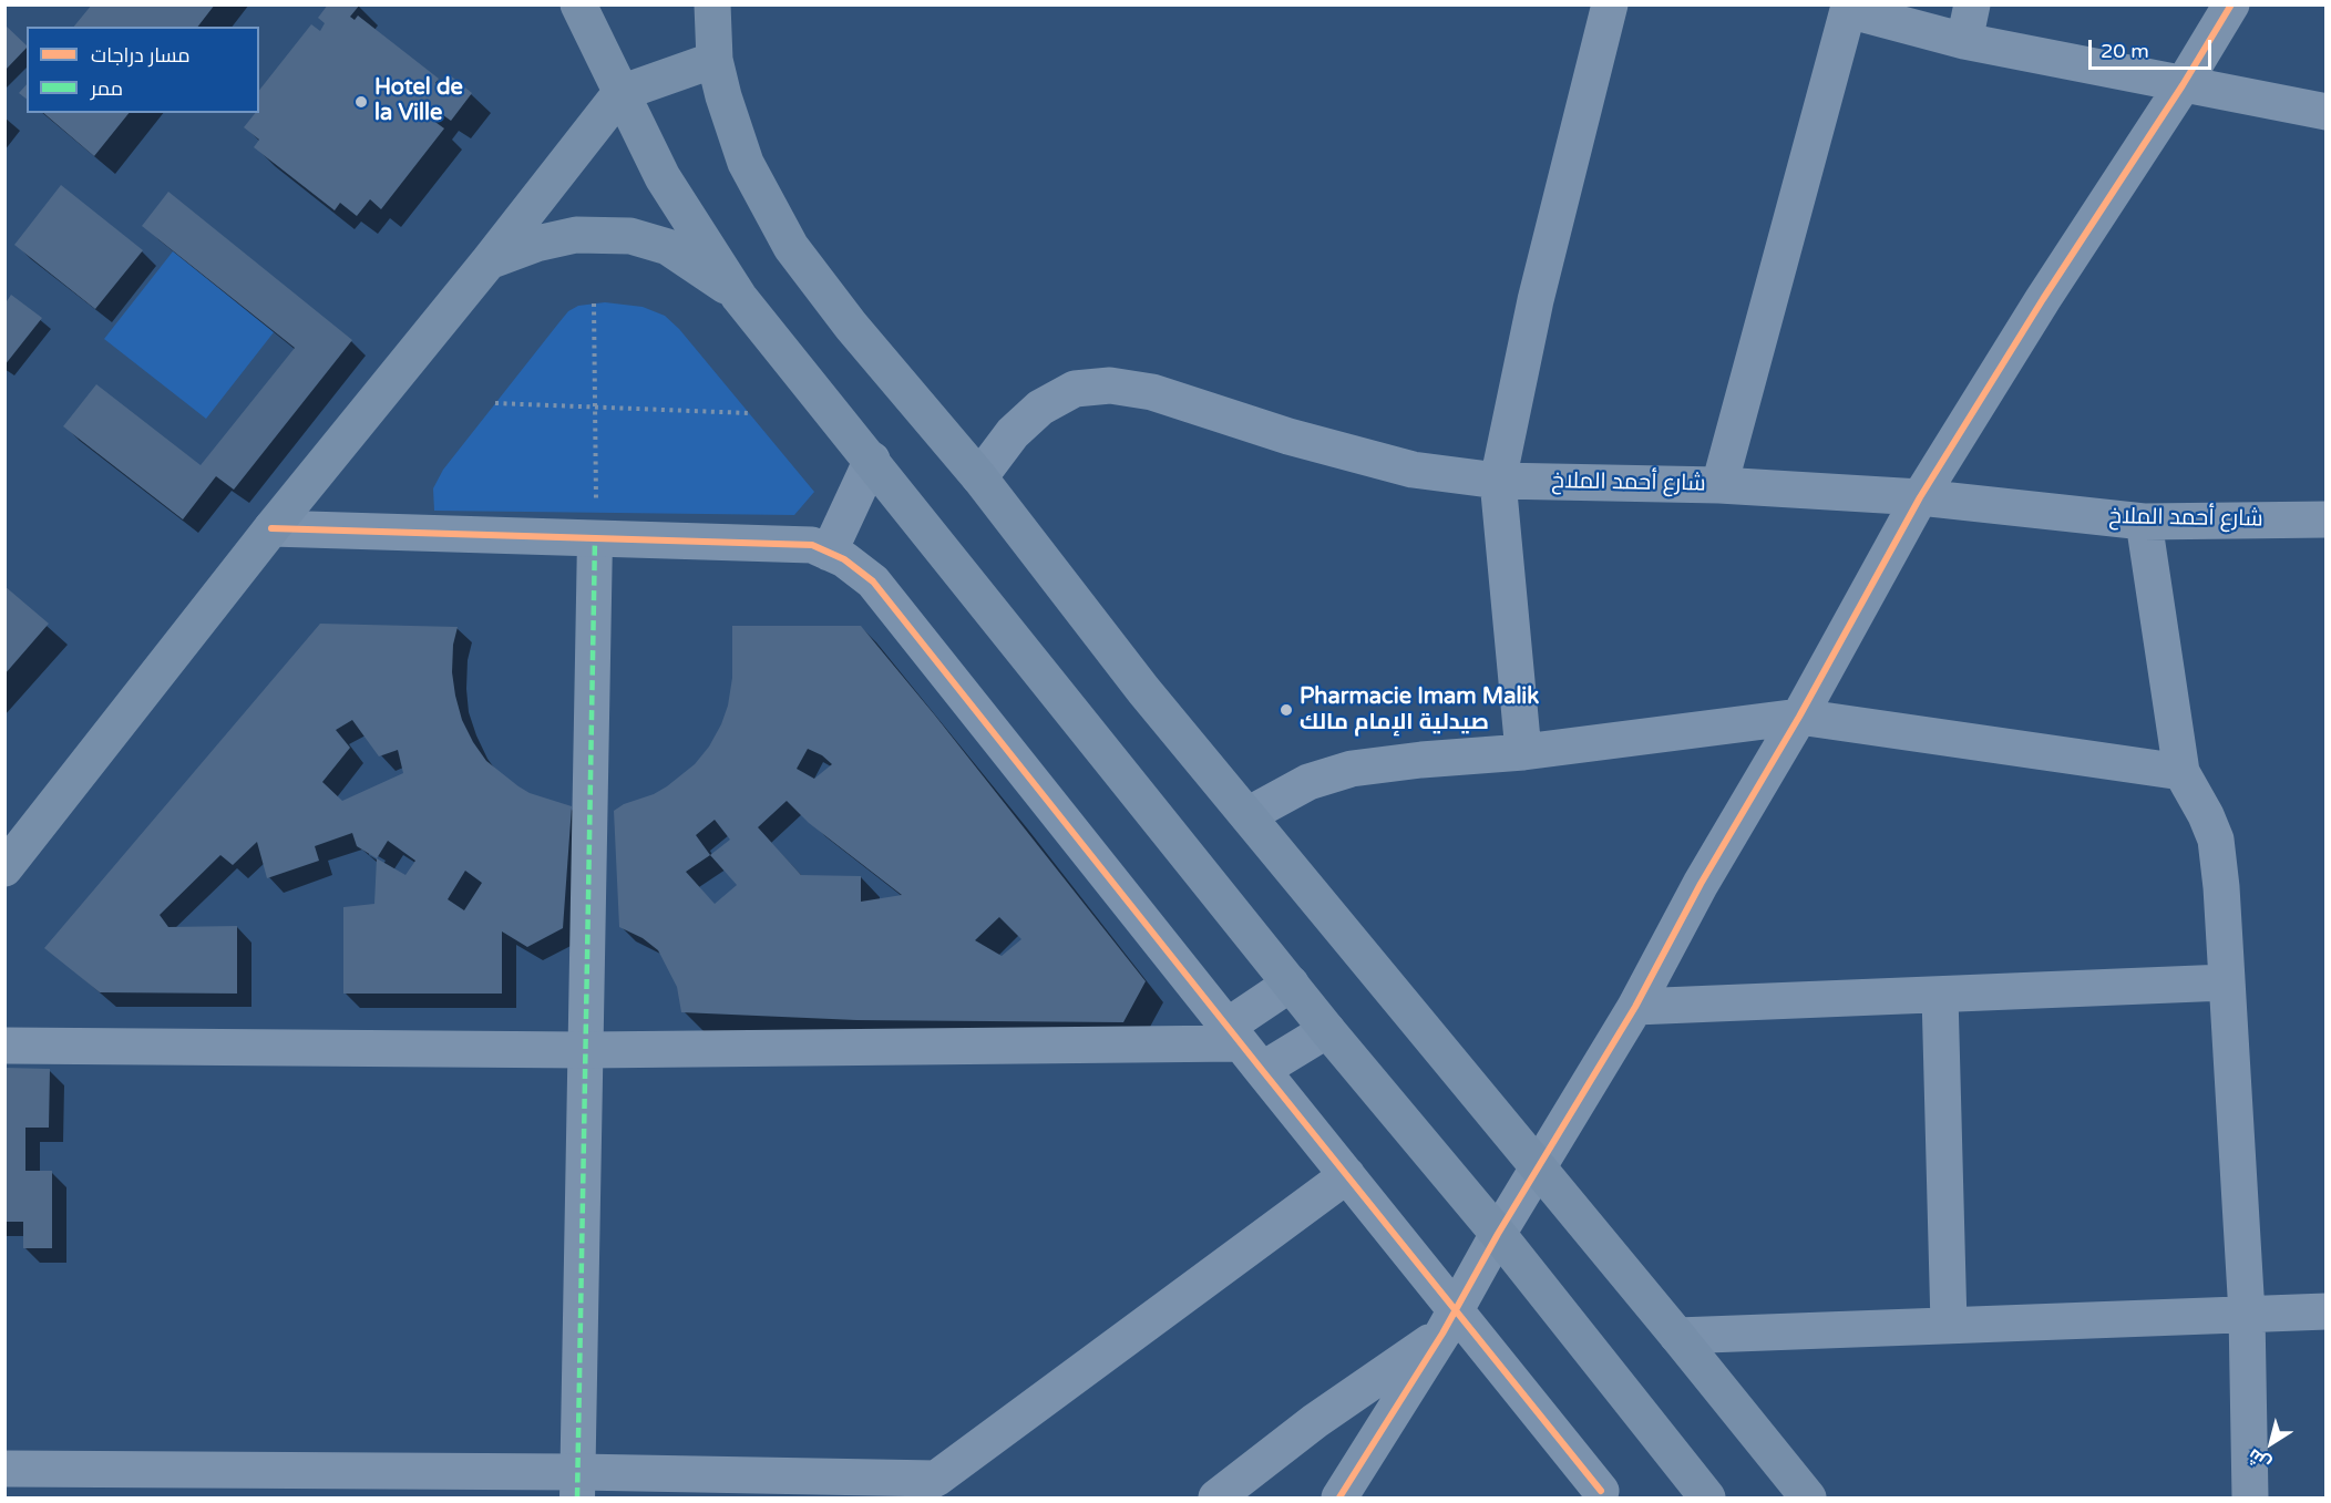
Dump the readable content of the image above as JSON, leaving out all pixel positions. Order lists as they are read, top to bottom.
{
  "streets": {
    "street": ["شارع أحمد الملاخ"]
  },
  "places": ["Hotel de la Ville", "Pharmacie Imam Malik صيدلية الإمام مالك"],
  "legend": ["مسار دراجات", "ممر"],
  "scale_bar": "20 m",
  "north": "bottom left"
}
